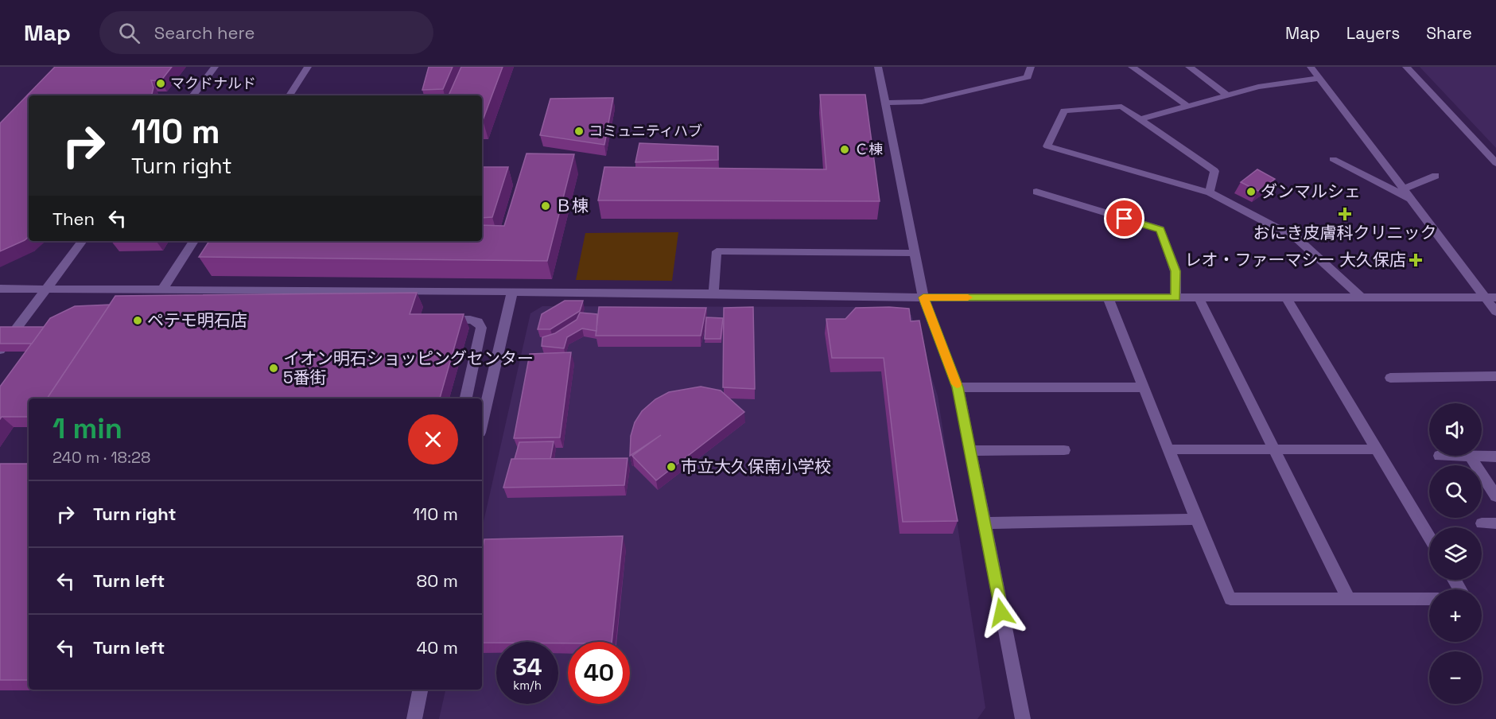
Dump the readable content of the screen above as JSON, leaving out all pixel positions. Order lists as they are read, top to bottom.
{
  "places": {
    "other": [
      "マクドナルド",
      "コミュニティハブ",
      "Ｃ棟",
      "ダンマルシェ",
      "Ｂ棟",
      "ペテモ明石店",
      "イオン明石ショッピングセンター 5番街",
      "市立大久保南小学校"
    ],
    "health": ["おにき皮膚科クリニック", "レオ・ファーマシー 大久保店"]
  },
  "page": {
    "header": "Map",
    "search": "Search here",
    "nav": ["Map", "Layers", "Share"],
    "turn": ["110 m", "Turn right"],
    "then": "Then",
    "heading": ["1 min", "240 m · 18:28"],
    "map_buttons": ["+", "−"],
    "list": [
      {
        "name": "Turn right",
        "value": "110 m"
      },
      {
        "name": "Turn left",
        "value": "80 m"
      },
      {
        "name": "Turn left",
        "value": "40 m"
      }
    ],
    "speed": "34 km/h",
    "limit": "40"
  }
}
